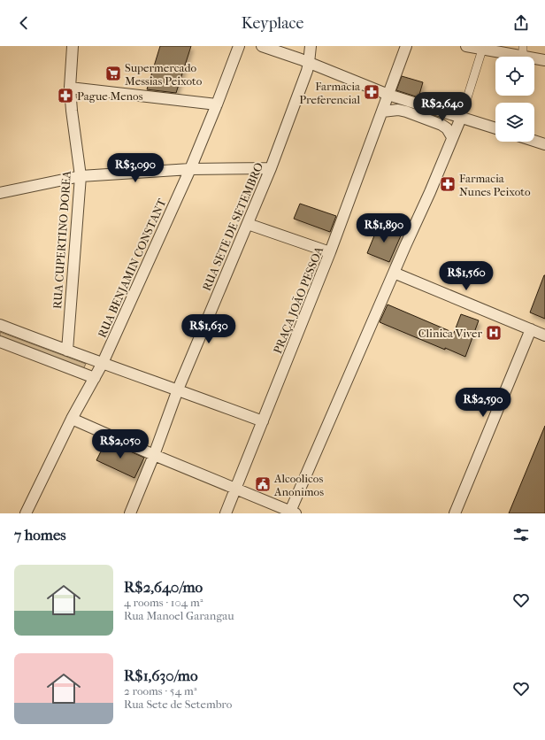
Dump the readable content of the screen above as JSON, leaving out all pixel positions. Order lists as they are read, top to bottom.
{
  "streets": {
    "street": [
      "RUA SETE DE SETEMBRO",
      "RUA CUPERTINO DOREA",
      "RUA BENJAMIN CONSTANT",
      "PRAÇA JOÃO PESSOA"
    ]
  },
  "places": {
    "supermarket": ["Supermercado Messias Peixoto"],
    "pharmacy": ["Farmacia Preferencial", "Pague Menos", "Farmacia Nunes Peixoto"],
    "hospital": ["Clinica Viver"],
    "public building": ["Alcoolicos Anonimos"]
  },
  "page": {
    "header": "Keyplace",
    "price": [
      "R$2,640",
      "R$3,090",
      "R$1,890",
      "R$1,560",
      "R$1,630",
      "R$2,590",
      "R$2,050"
    ],
    "heading": "7 homes",
    "list": [
      {
        "name": "R$2,640/mo",
        "note": "4 rooms · 104 m² · Rua Manoel Garangau"
      },
      {
        "name": "R$1,630/mo",
        "note": "2 rooms · 54 m² · Rua Sete de Setembro"
      }
    ]
  }
}
